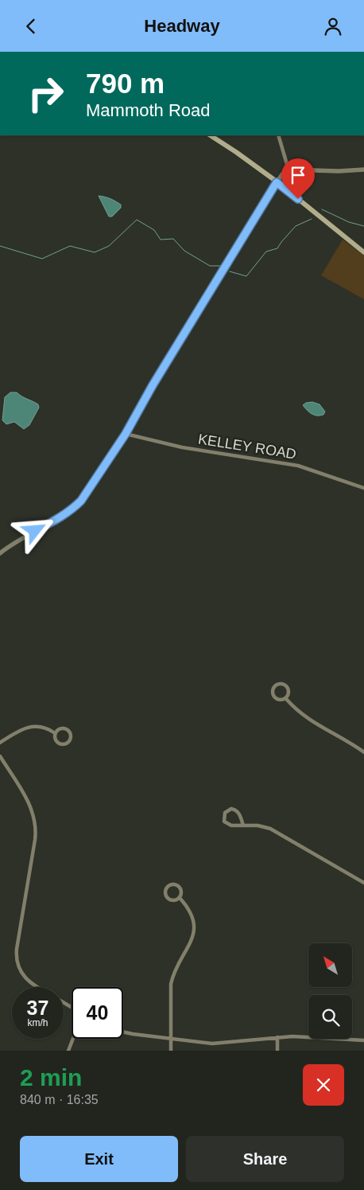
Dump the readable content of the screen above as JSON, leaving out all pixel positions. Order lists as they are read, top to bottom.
{
  "streets": {
    "street": ["KELLEY ROAD"]
  },
  "north": "top left",
  "page": {
    "header": "Headway",
    "turn": ["790 m", "Mammoth Road"],
    "speed": "37 km/h",
    "limit": "40",
    "heading": ["2 min", "840 m · 16:35"],
    "buttons": ["Exit", "Share"]
  }
}
